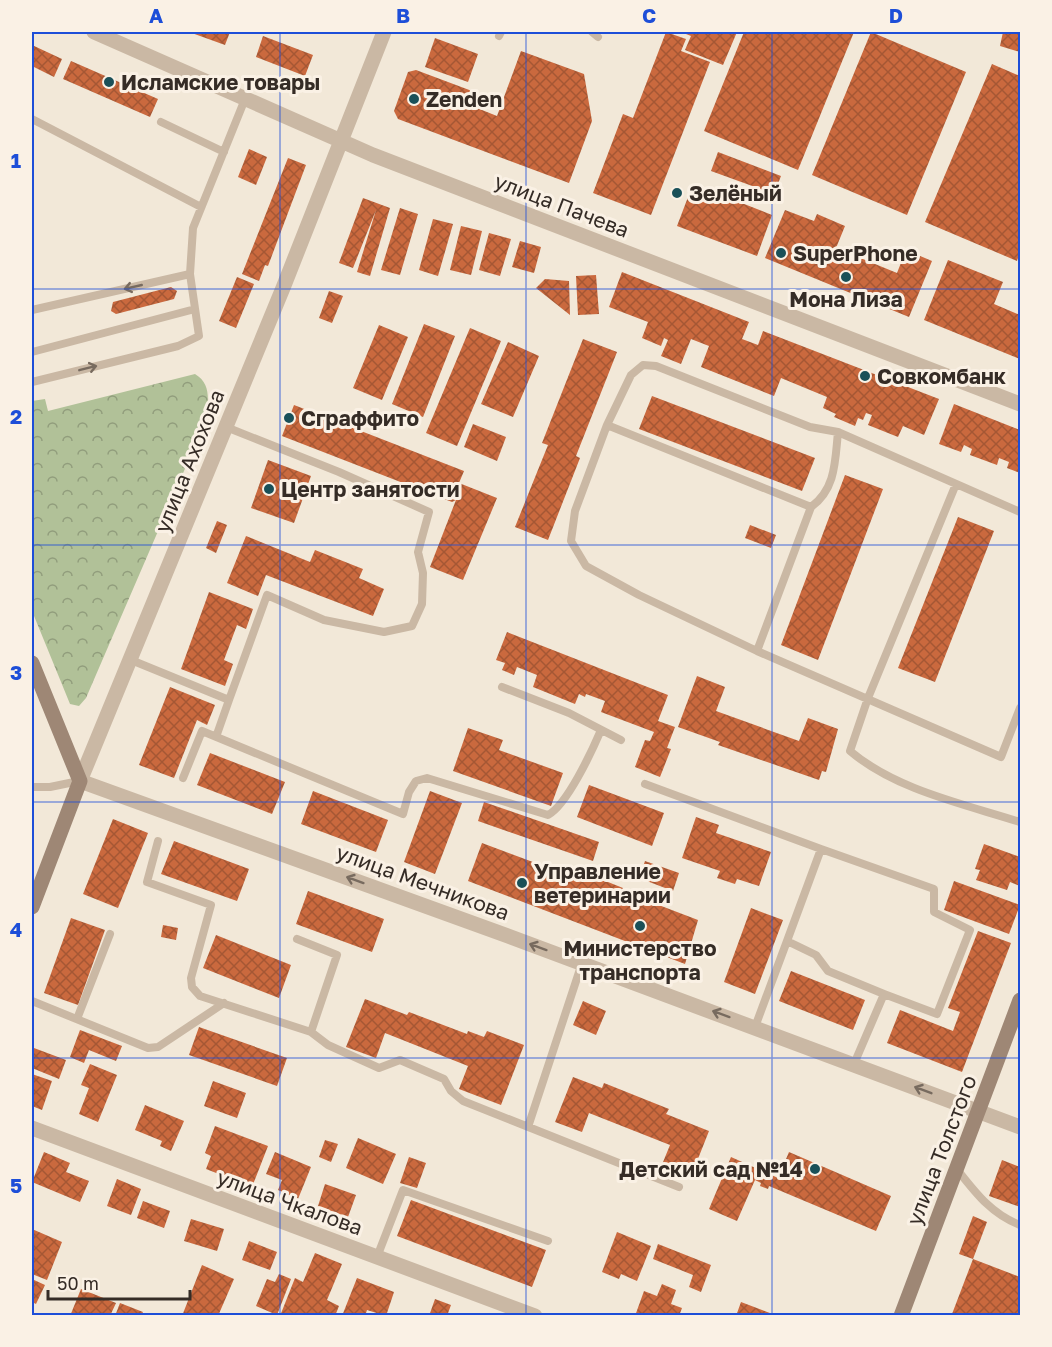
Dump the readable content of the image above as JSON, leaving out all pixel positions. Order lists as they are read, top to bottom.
{
  "streets": {
    "street": [
      "улица Пачева",
      "улица Ахохова",
      "улица Мечникова",
      "улица Толстого",
      "улица Чкалова"
    ]
  },
  "crossings": [
    ["улица Пачева", "улица Ахохова"],
    ["улица Ахохова", "улица Мечникова"],
    ["улица Мечникова", "улица Толстого"]
  ],
  "one_way": ["улица Мечникова"],
  "places": [
    "Исламские товары",
    "Zenden",
    "Зелёный",
    "SuperPhone",
    "Мона Лиза",
    "Совкомбанк",
    "Сграффито",
    "Центр занятости",
    "Управление ветеринарии",
    "Министерство транспорта",
    "Детский сад №14"
  ],
  "scale_bar": "50 m",
  "grid": {
    "columns": [
      "A",
      "B",
      "C",
      "D"
    ],
    "rows": [
      "1",
      "2",
      "3",
      "4",
      "5"
    ]
  }
}
